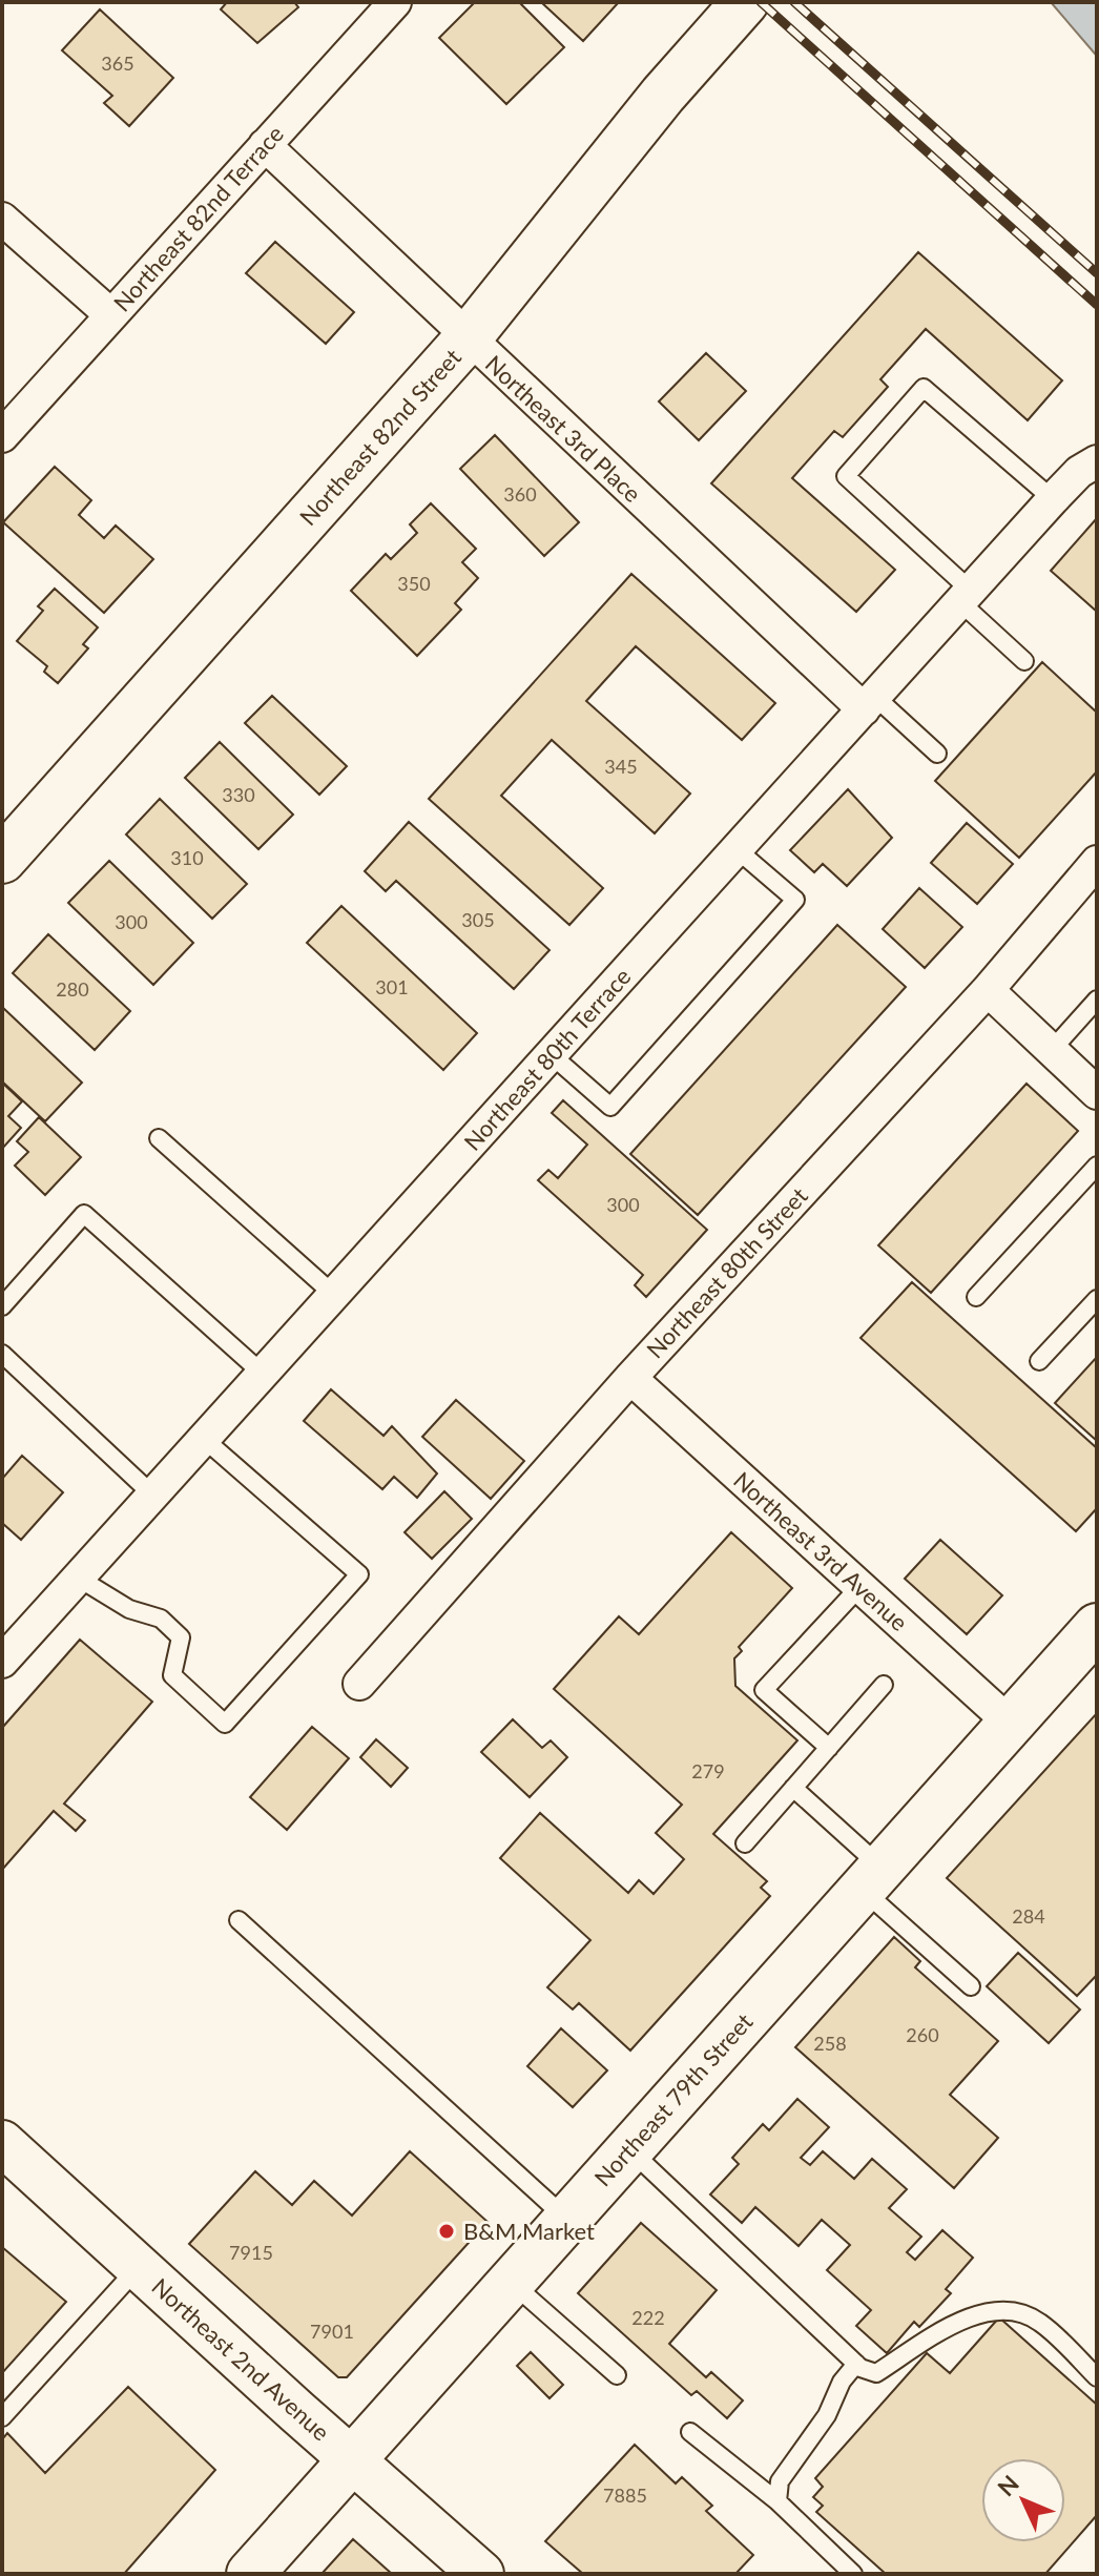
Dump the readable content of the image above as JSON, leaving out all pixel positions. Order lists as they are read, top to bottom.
{
  "streets": {
    "main road": ["Northeast 82nd Street", "Northeast 79th Street", "Northeast 2nd Avenue"],
    "street": [
      "Northeast 82nd Terrace",
      "Northeast 3rd Place",
      "Northeast 80th Terrace",
      "Northeast 80th Street",
      "Northeast 3rd Avenue"
    ]
  },
  "crossings": [
    ["Northeast 82nd Terrace", "Northeast 3rd Place"],
    ["Northeast 3rd Place", "Northeast 82nd Street"],
    ["Northeast 3rd Place", "Northeast 80th Terrace"],
    ["Northeast 80th Street", "Northeast 3rd Avenue"],
    ["Northeast 3rd Avenue", "Northeast 79th Street"],
    ["Northeast 79th Street", "Northeast 2nd Avenue"]
  ],
  "places": ["B&M Market"],
  "house_numbers": [
    "365",
    "360",
    "350",
    "345",
    "330",
    "310",
    "305",
    "300",
    "301",
    "280",
    "300",
    "279",
    "284",
    "260",
    "258",
    "7915",
    "222",
    "7901",
    "7885"
  ],
  "north": "top left"
}
